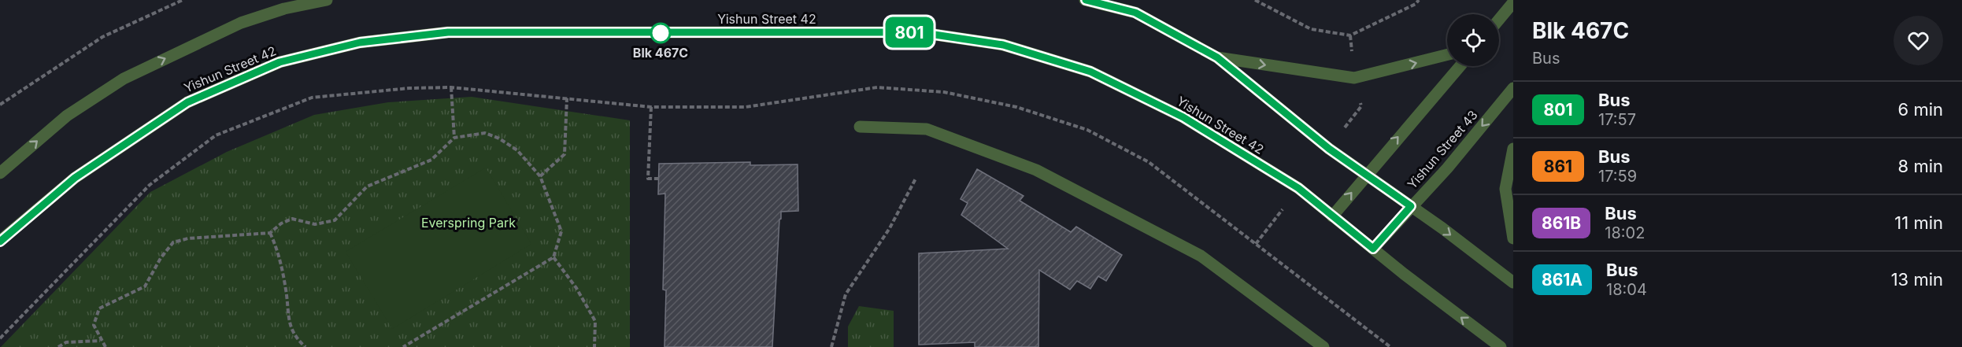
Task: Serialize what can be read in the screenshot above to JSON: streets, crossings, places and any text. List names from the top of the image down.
{
  "streets": {
    "street": ["Yishun Street 42", "Yishun Street 43"]
  },
  "crossings": [
    ["Yishun Street 42", "Yishun Street 43"]
  ],
  "parks": ["Everspring Park"],
  "places": ["Blk 467C"],
  "lines": ["bus line 801"],
  "page": {
    "on_map": "801",
    "heading": ["Blk 467C", "Bus"],
    "list": [
      {
        "mark": "801",
        "name": "Bus",
        "note": "17:57",
        "value": "6 min"
      },
      {
        "mark": "861",
        "name": "Bus",
        "note": "17:59",
        "value": "8 min"
      },
      {
        "mark": "861B",
        "name": "Bus",
        "note": "18:02",
        "value": "11 min"
      },
      {
        "mark": "861A",
        "name": "Bus",
        "note": "18:04",
        "value": "13 min"
      }
    ]
  }
}
